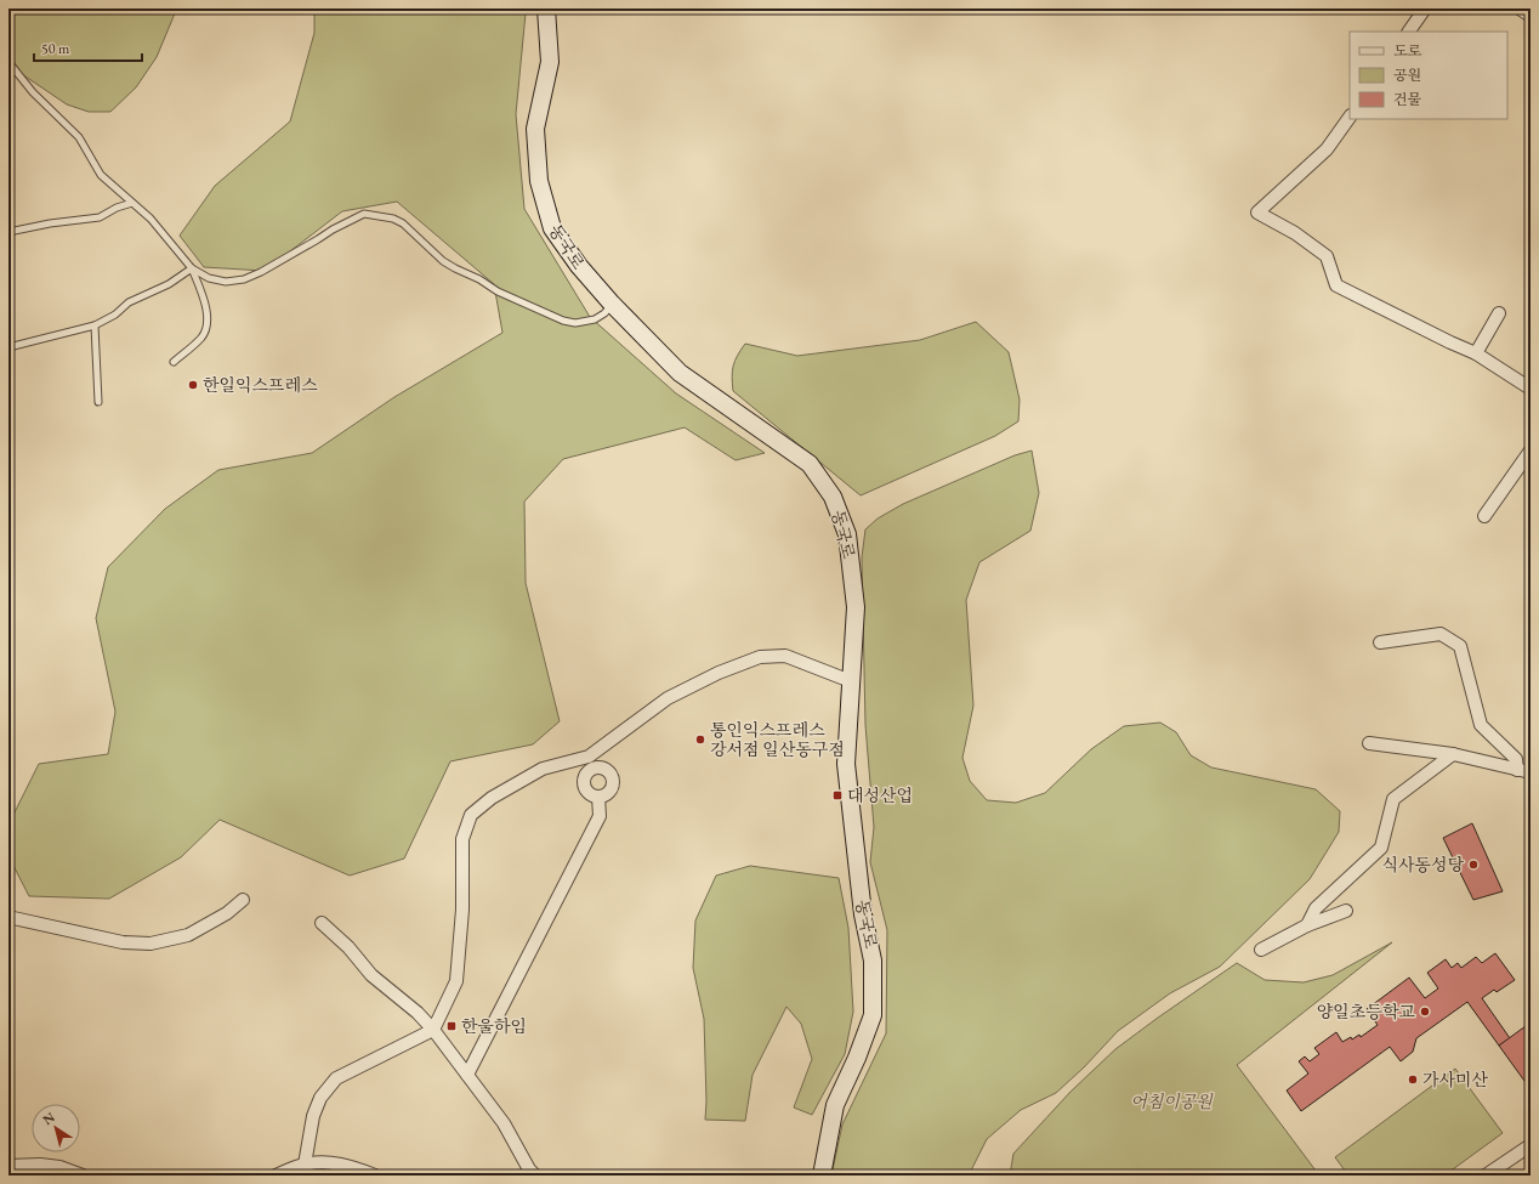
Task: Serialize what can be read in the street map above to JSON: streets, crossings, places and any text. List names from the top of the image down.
{
  "streets": {
    "street": ["동국로"]
  },
  "parks": ["어침이공원"],
  "places": {
    "other": [
      "한일익스프레스",
      "통인익스프레스 강서점 일산동구점",
      "식사동성당",
      "양일초등학교",
      "가사미산"
    ],
    "transit": ["대성산업", "한울하임"]
  },
  "legend": ["도로", "공원", "건물"],
  "scale_bar": "50 m",
  "north": "top left"
}
